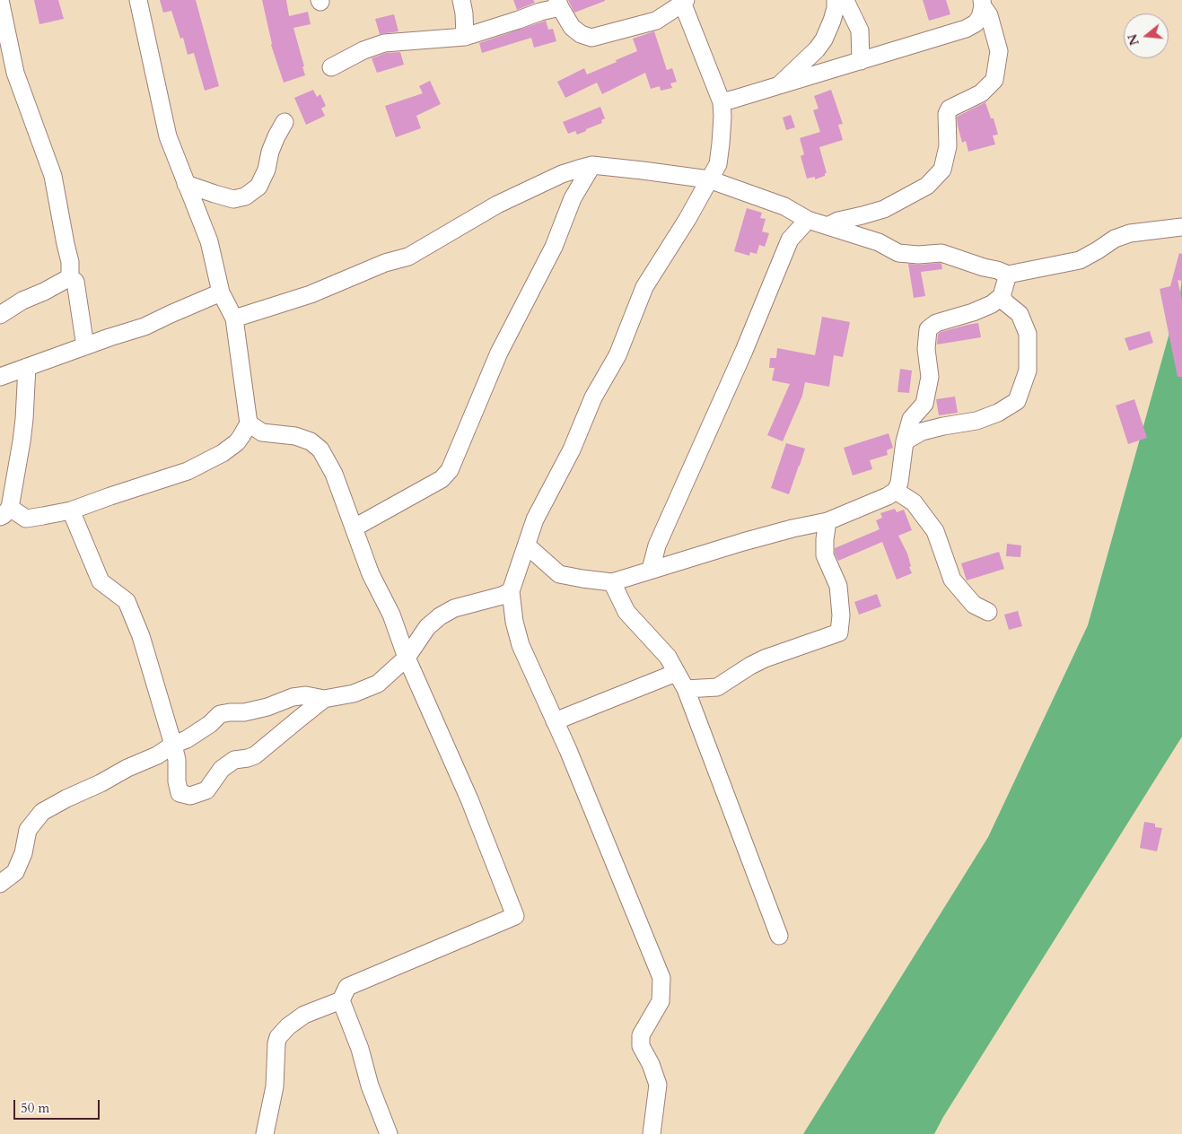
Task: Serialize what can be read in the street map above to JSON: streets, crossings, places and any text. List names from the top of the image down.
{
  "scale_bar": "50 m",
  "north": "left"
}
